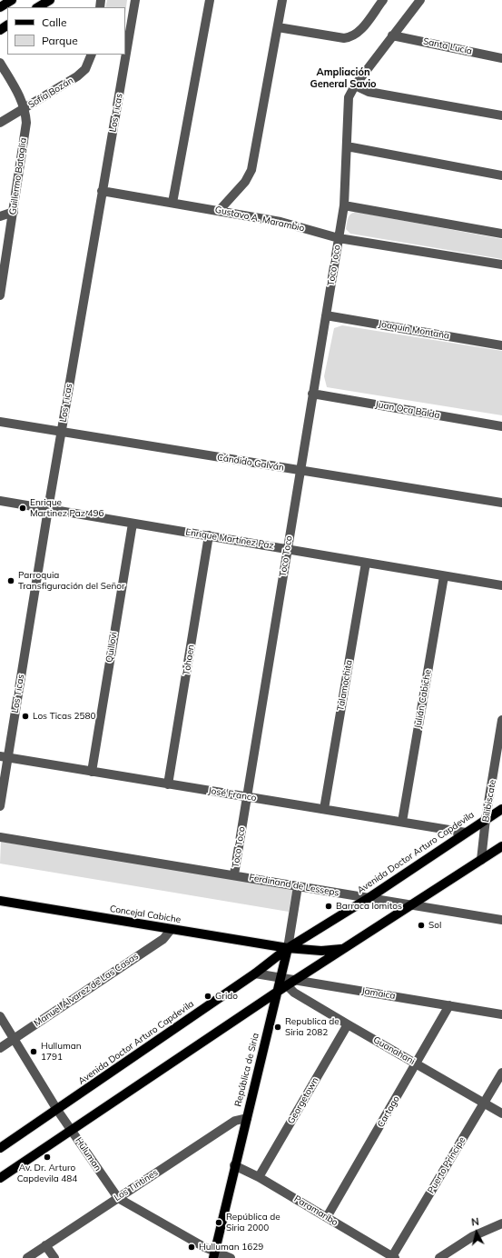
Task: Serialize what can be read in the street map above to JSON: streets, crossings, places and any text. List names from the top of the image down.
{
  "streets": {
    "main road": ["Avenida Doctor Arturo Capdevila", "Concejal Cabiche", "República de Siria"],
    "street": [
      "Santa Lucía",
      "Sofía Bozán",
      "Los Ticas",
      "Guillermo Bataglia",
      "Gustavo A. Marambio",
      "Toco Toco",
      "Joaquín Montaña",
      "Juan Oca Balda",
      "Cándido Galván",
      "Enrique Martínez Paz",
      "Quillovi",
      "Tohaen",
      "Talamochita",
      "Julián Cabiche",
      "José Franco",
      "Bilibiscate",
      "Ferdinand de Lesseps",
      "Manuel Álvarez de Las Casas",
      "Jamaica",
      "Guanahani",
      "Georgetown",
      "Cartago",
      "Huluman",
      "Puerto Príncipe",
      "Los Tintines",
      "Paramaribo"
    ]
  },
  "crossings": [
    ["Santa Lucía", "Toco Toco"],
    ["Sofía Bozán", "Guillermo Bataglia"],
    ["Los Ticas", "Gustavo A. Marambio"],
    ["Los Ticas", "Cándido Galván"],
    ["Los Ticas", "Enrique Martínez Paz"],
    ["Los Ticas", "José Franco"],
    ["Gustavo A. Marambio", "Toco Toco"],
    ["Toco Toco", "Joaquín Montaña"],
    ["Toco Toco", "Juan Oca Balda"],
    ["Toco Toco", "Cándido Galván"],
    ["Toco Toco", "Enrique Martínez Paz"],
    ["Toco Toco", "José Franco"],
    ["Toco Toco", "Ferdinand de Lesseps"],
    ["Enrique Martínez Paz", "Quillovi"],
    ["Enrique Martínez Paz", "Tohaen"],
    ["Enrique Martínez Paz", "Talamochita"],
    ["Enrique Martínez Paz", "Julián Cabiche"],
    ["Quillovi", "José Franco"],
    ["Tohaen", "José Franco"],
    ["Talamochita", "José Franco"],
    ["Julián Cabiche", "José Franco"],
    ["José Franco", "Avenida Doctor Arturo Capdevila"],
    ["Bilibiscate", "Avenida Doctor Arturo Capdevila"],
    ["Avenida Doctor Arturo Capdevila", "Ferdinand de Lesseps"],
    ["Avenida Doctor Arturo Capdevila", "Concejal Cabiche"],
    ["Avenida Doctor Arturo Capdevila", "Huluman"],
    ["Concejal Cabiche", "Manuel Álvarez de Las Casas"],
    ["Manuel Álvarez de Las Casas", "Huluman"],
    ["Jamaica", "Cartago"],
    ["Guanahani", "Georgetown"],
    ["Guanahani", "Cartago"],
    ["Guanahani", "Puerto Príncipe"],
    ["República de Siria", "Huluman"],
    ["República de Siria", "Los Tintines"],
    ["República de Siria", "Paramaribo"],
    ["Georgetown", "Paramaribo"],
    ["Cartago", "Paramaribo"],
    ["Huluman", "Los Tintines"],
    ["Puerto Príncipe", "Paramaribo"]
  ],
  "districts": ["Ampliación General Savio"],
  "places": [
    "Enrique Martinez Paz 496",
    "Parroquia Transfiguración del Señor",
    "Los Ticas 2580",
    "Barraca lomitos",
    "Sol",
    "Grido",
    "Republica de Siria 2082",
    "Hulluman 1791",
    "Av. Dr. Arturo Capdevila 484",
    "República de Siria 2000",
    "Hulluman 1629"
  ],
  "legend": ["Calle", "Parque"],
  "north": "top"
}
